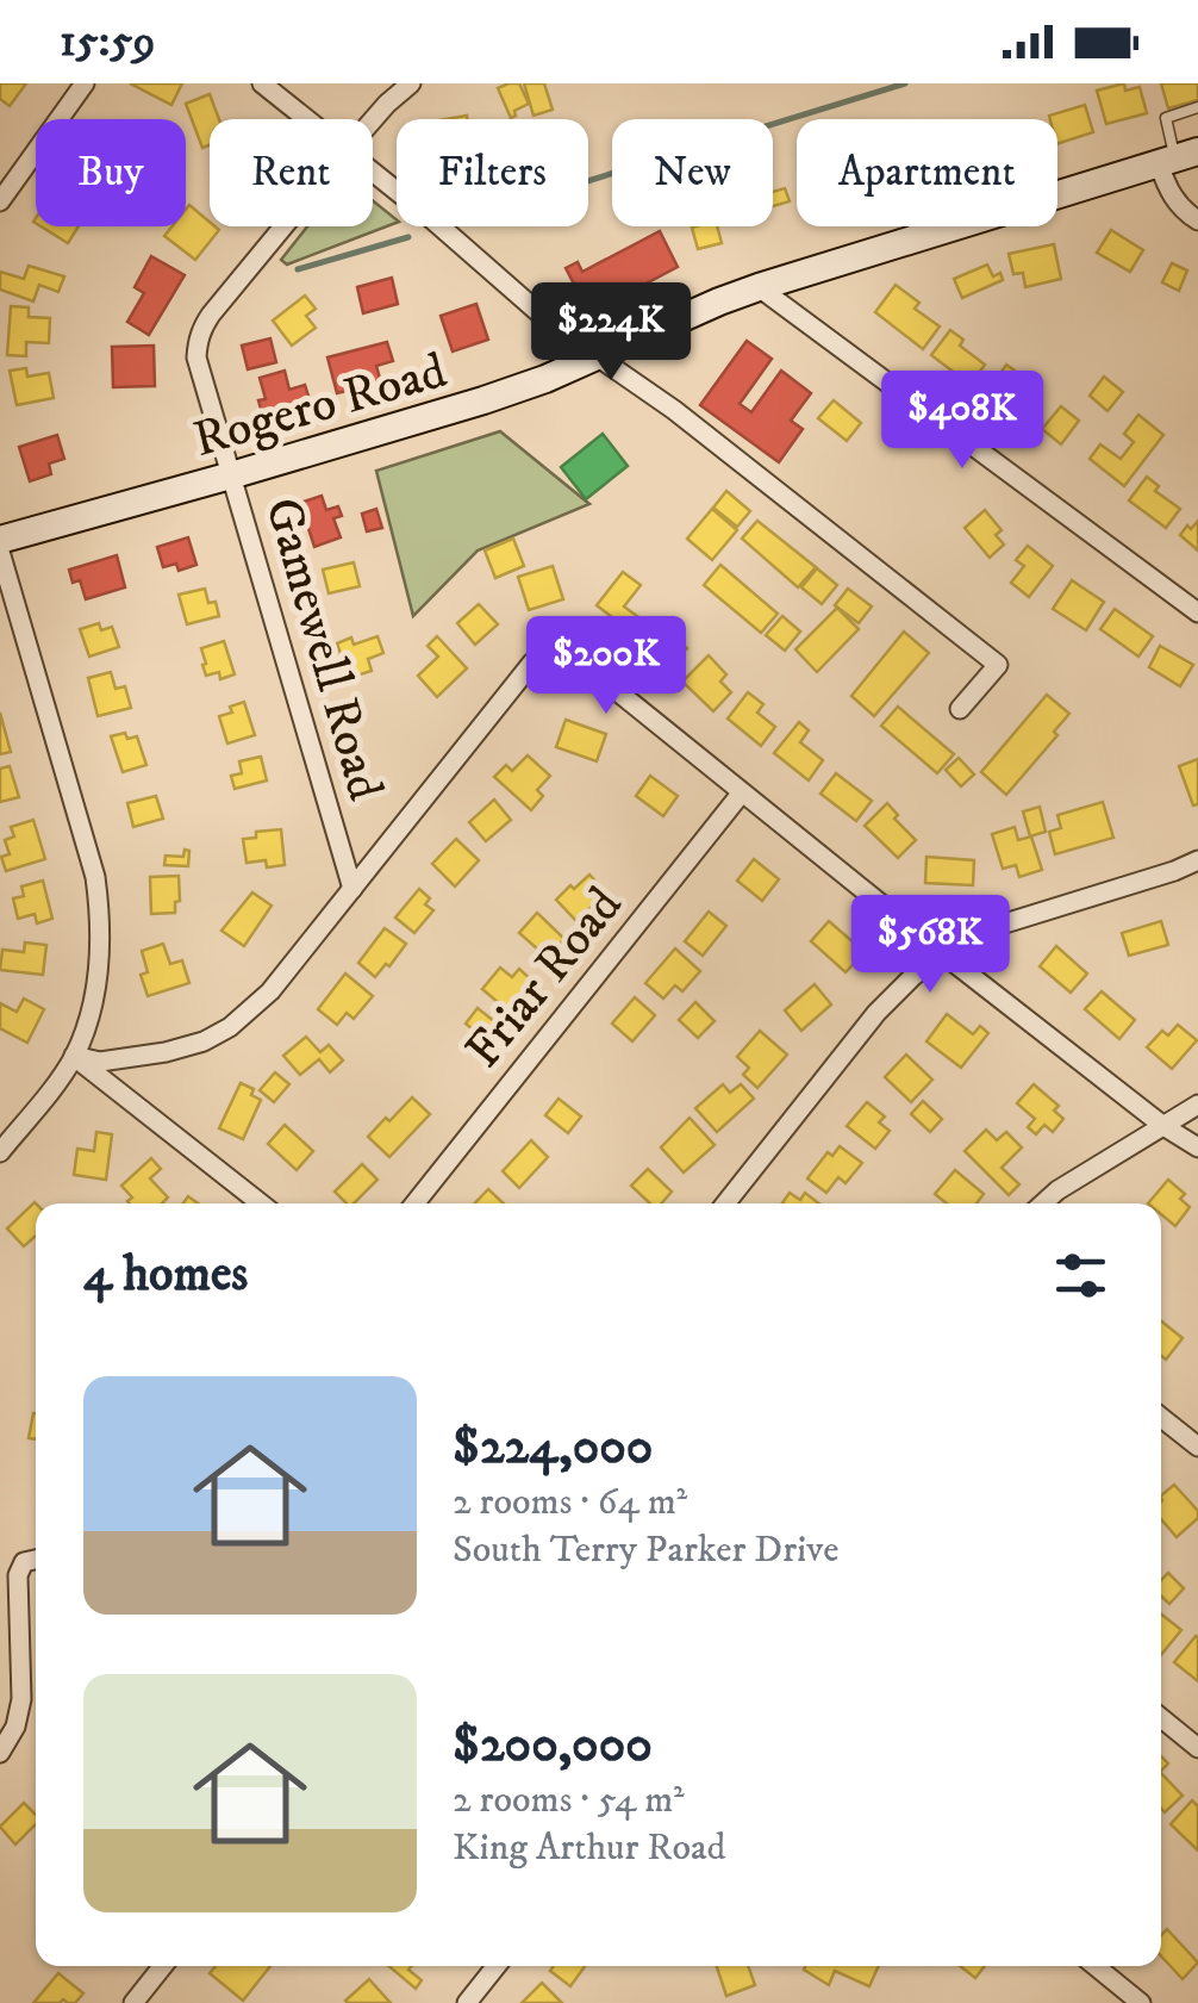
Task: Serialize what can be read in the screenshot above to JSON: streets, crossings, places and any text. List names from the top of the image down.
{
  "streets": {
    "main road": ["Rogero Road"],
    "street": ["Gamewell Road", "Friar Road"]
  },
  "crossings": [
    ["Rogero Road", "Gamewell Road"]
  ],
  "page": {
    "status": "15:59",
    "chip": [
      "Buy",
      "Rent",
      "Filters",
      "New",
      "Apartment"
    ],
    "price": [
      "$224K",
      "$408K",
      "$200K",
      "$568K"
    ],
    "heading": "4 homes",
    "list": [
      {
        "name": "$224,000",
        "note": "2 rooms · 64 m² · South Terry Parker Drive"
      },
      {
        "name": "$200,000",
        "note": "2 rooms · 54 m² · King Arthur Road"
      }
    ]
  }
}
